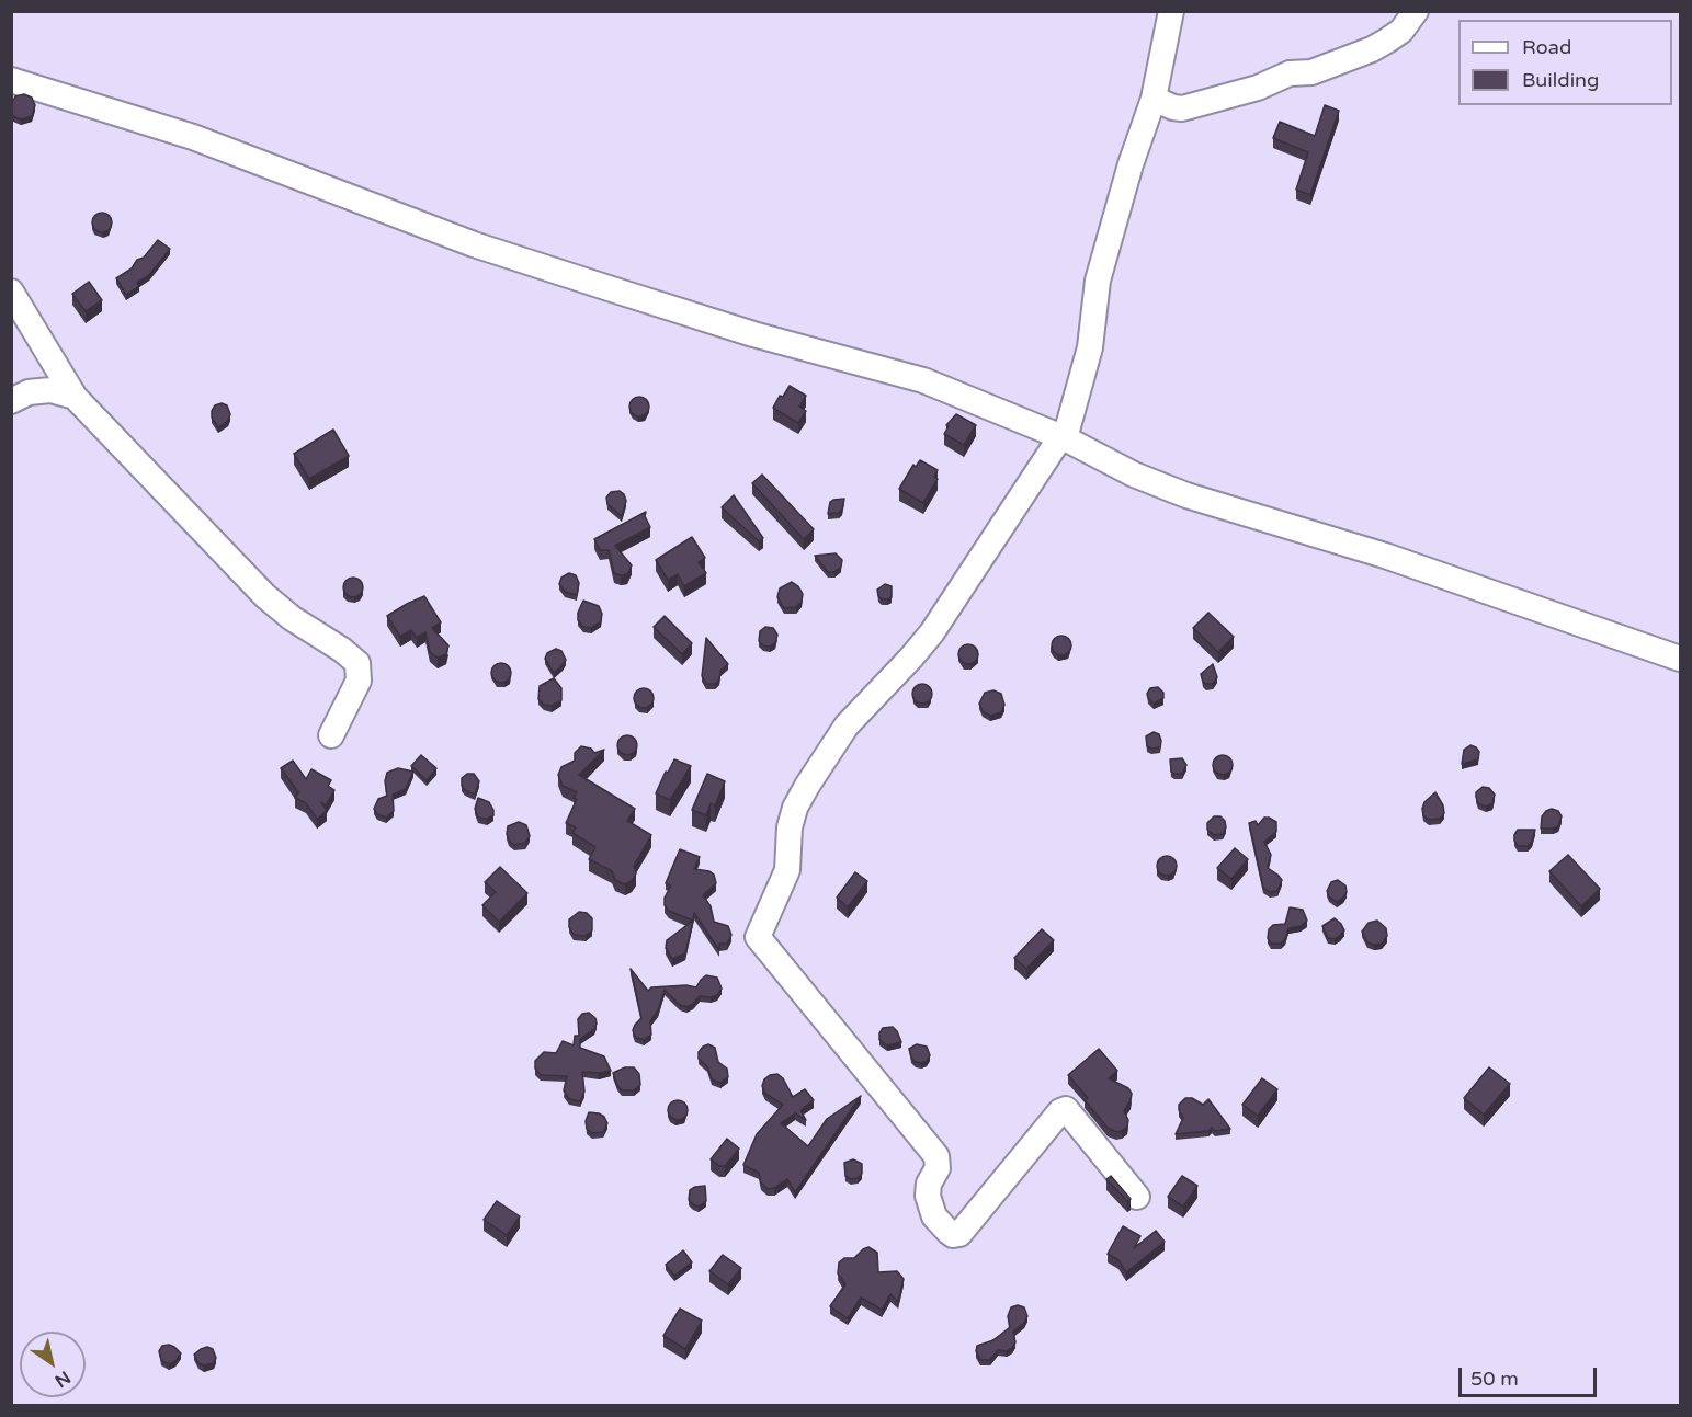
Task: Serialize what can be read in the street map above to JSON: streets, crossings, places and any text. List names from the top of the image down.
{
  "legend": ["Road", "Building"],
  "scale_bar": "50 m",
  "north": "bottom right"
}
